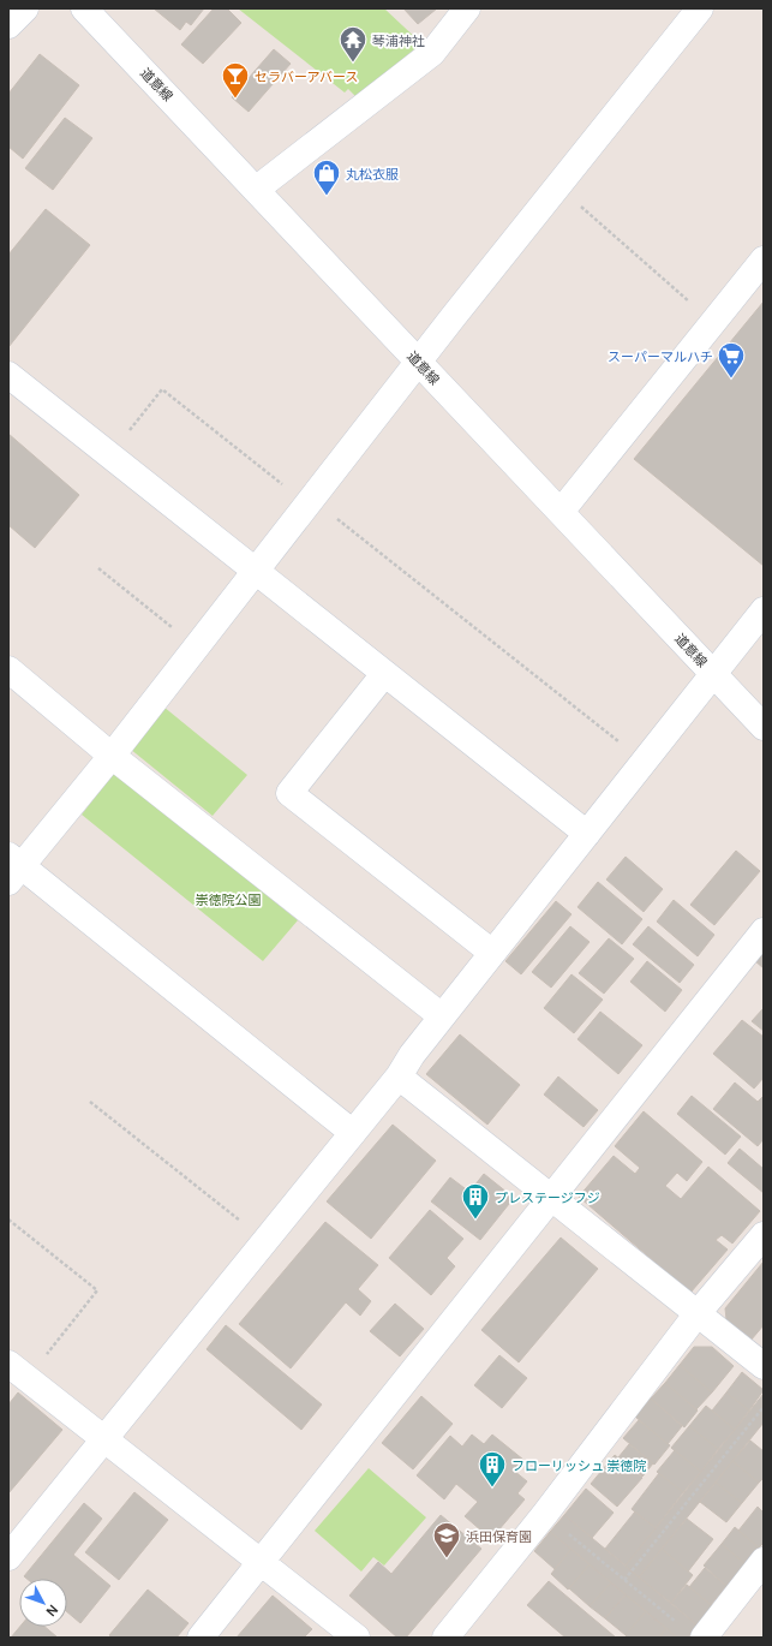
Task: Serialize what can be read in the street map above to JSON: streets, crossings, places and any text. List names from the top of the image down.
{
  "streets": {
    "street": ["道意線"]
  },
  "parks": ["崇徳院公園"],
  "places": {
    "temple": ["琴浦神社"],
    "bar": ["セラバーアバース"],
    "shop": ["丸松衣服"],
    "supermarket": ["スーパーマルハチ"],
    "building": ["プレステージフジ", "フローリッシュ 崇徳院"],
    "school or university": ["浜田保育園"]
  },
  "north": "bottom right"
}
